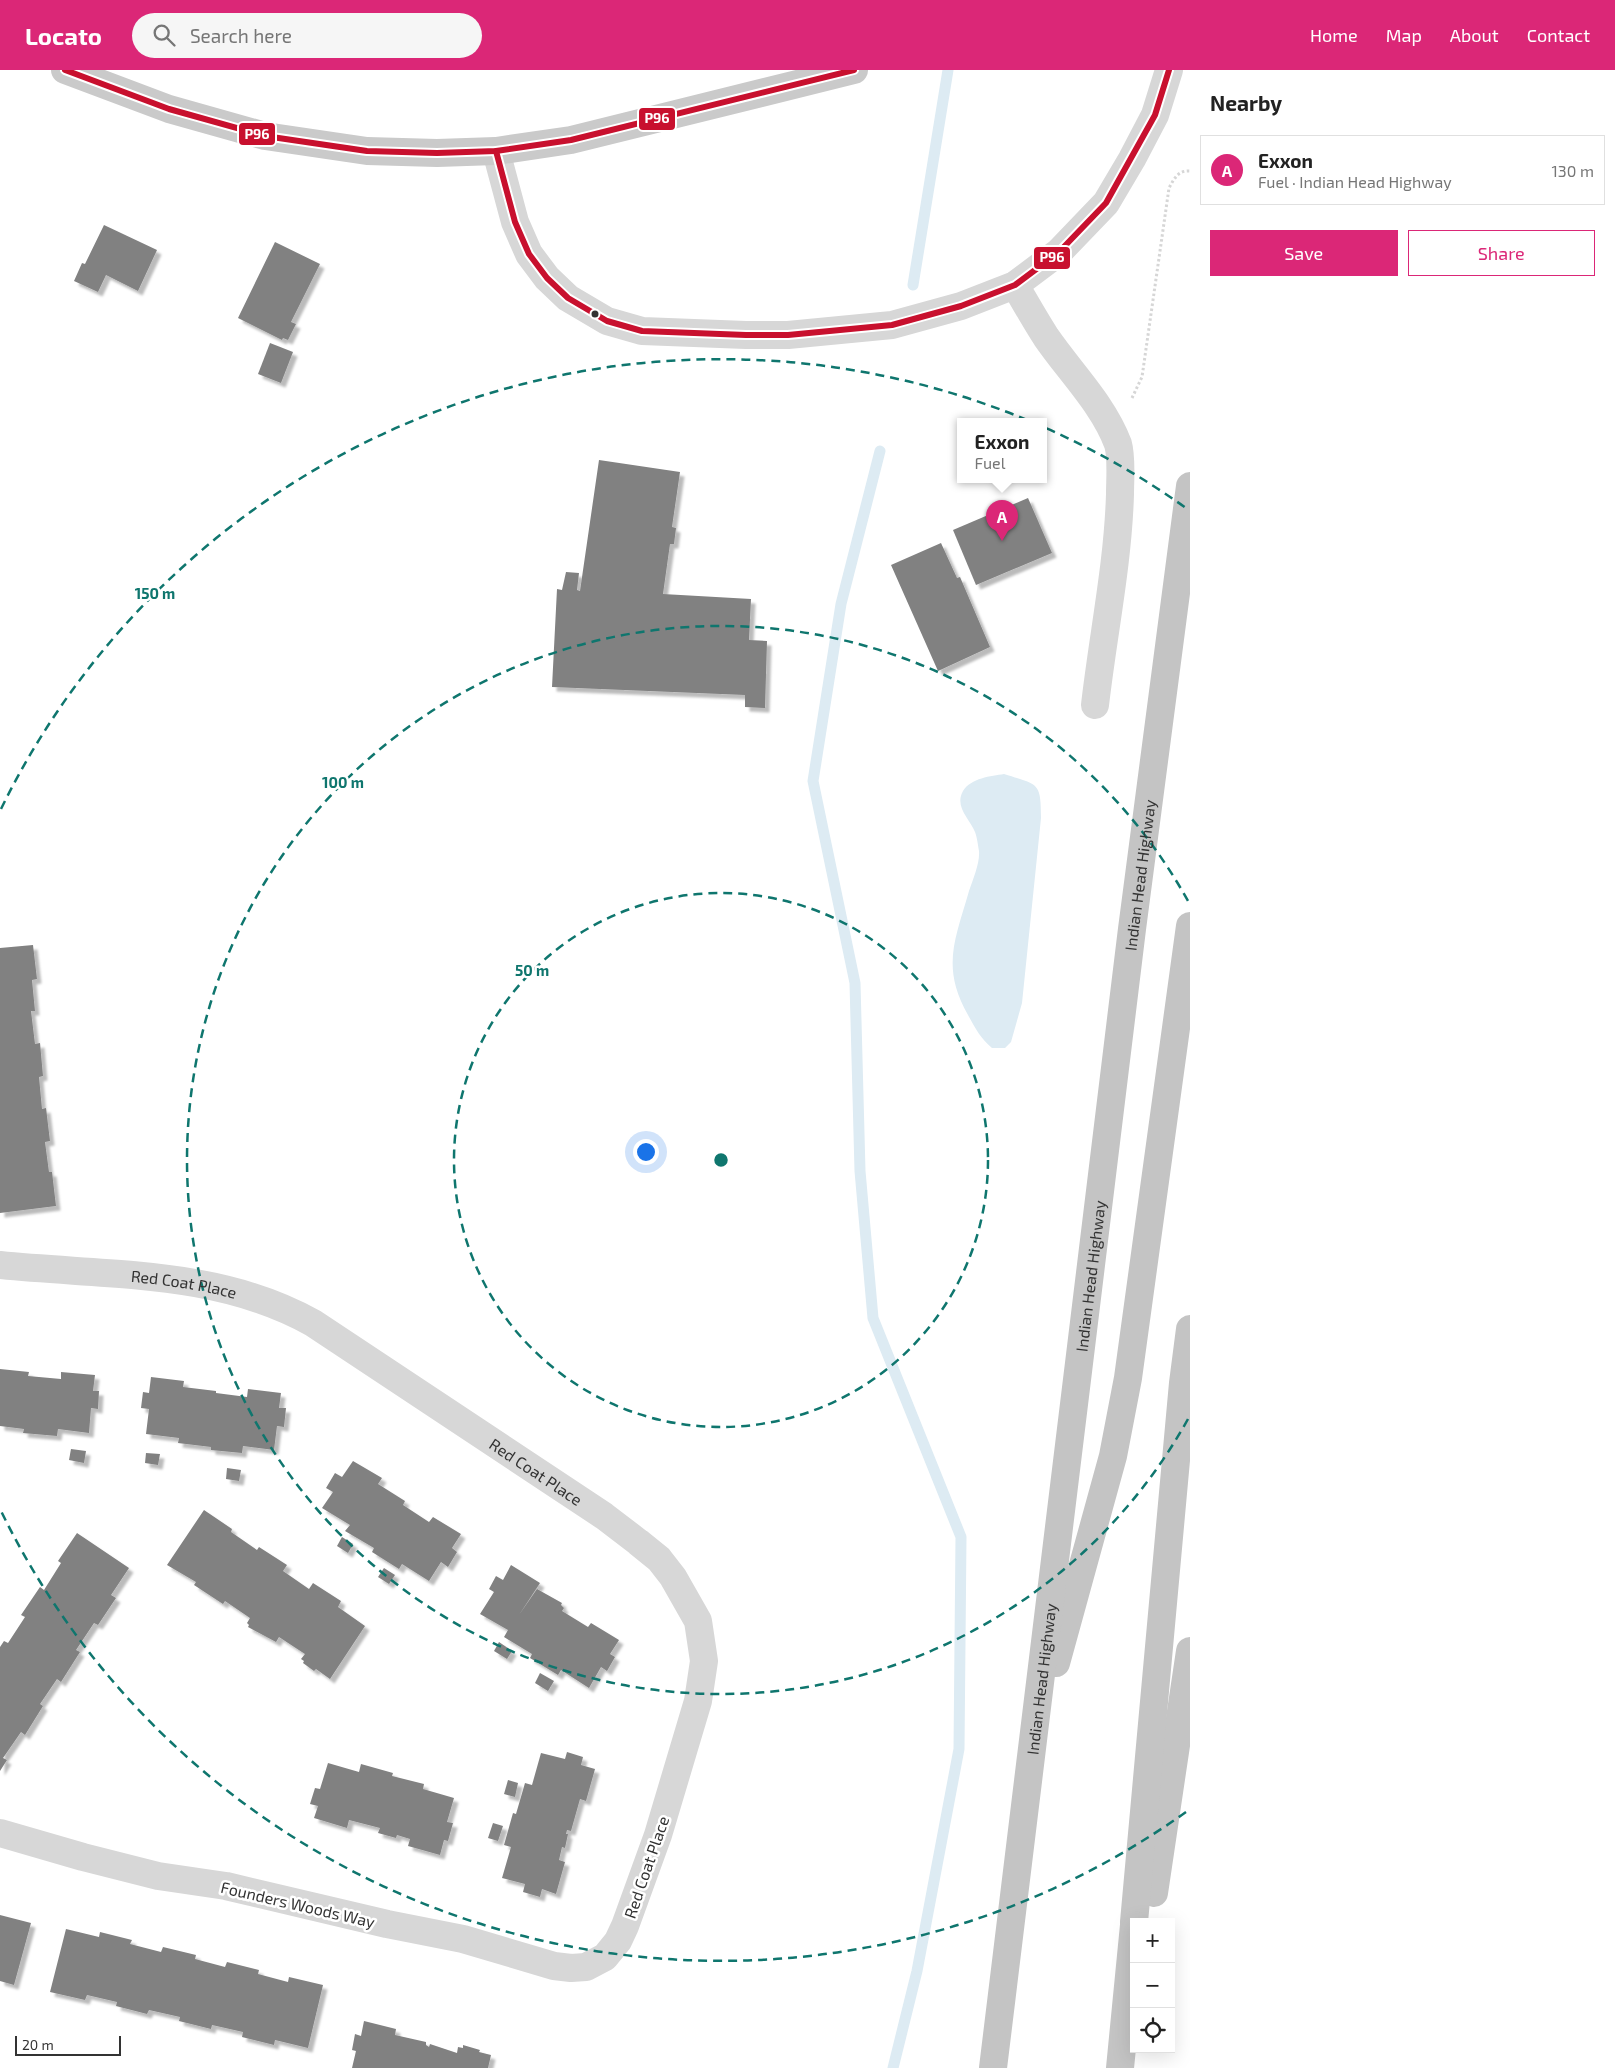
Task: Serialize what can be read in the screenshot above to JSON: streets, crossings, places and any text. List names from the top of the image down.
{
  "streets": {
    "highway": ["Indian Head Highway"],
    "street": ["Red Coat Place", "Founders Woods Way"]
  },
  "crossings": [
    ["Red Coat Place", "Founders Woods Way"]
  ],
  "lines": ["transit line P96"],
  "scale_bar": "20 m",
  "page": {
    "header": "Locato",
    "search": "Search here",
    "nav": [
      "Home",
      "Map",
      "About",
      "Contact"
    ],
    "heading": "Nearby",
    "list": [
      {
        "mark": "A",
        "name": "Exxon",
        "note": "Fuel · Indian Head Highway",
        "value": "130 m"
      }
    ],
    "buttons": ["Save", "Share"],
    "popup": ["Exxon", "Fuel"],
    "pins": "A",
    "map_buttons": ["+", "−"],
    "scale": "20 m"
  },
  "rings": ["150 m", "100 m", "50 m"]
}
